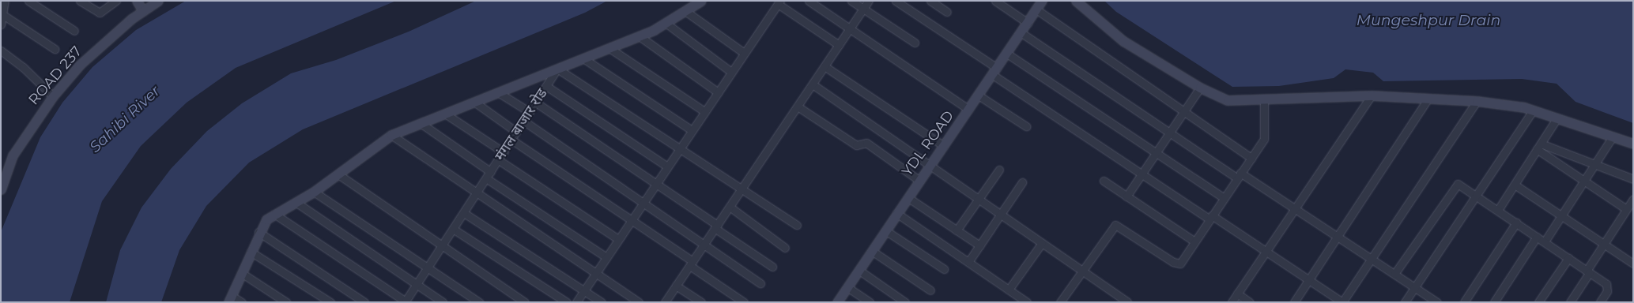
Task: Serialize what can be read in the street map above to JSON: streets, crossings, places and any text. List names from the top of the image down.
{
  "streets": {
    "street": ["ROAD 237", "मंगल बाजार रोड", "YDL ROAD"]
  },
  "water": ["Mungeshpur Drain", "Sahibi River"]
}
